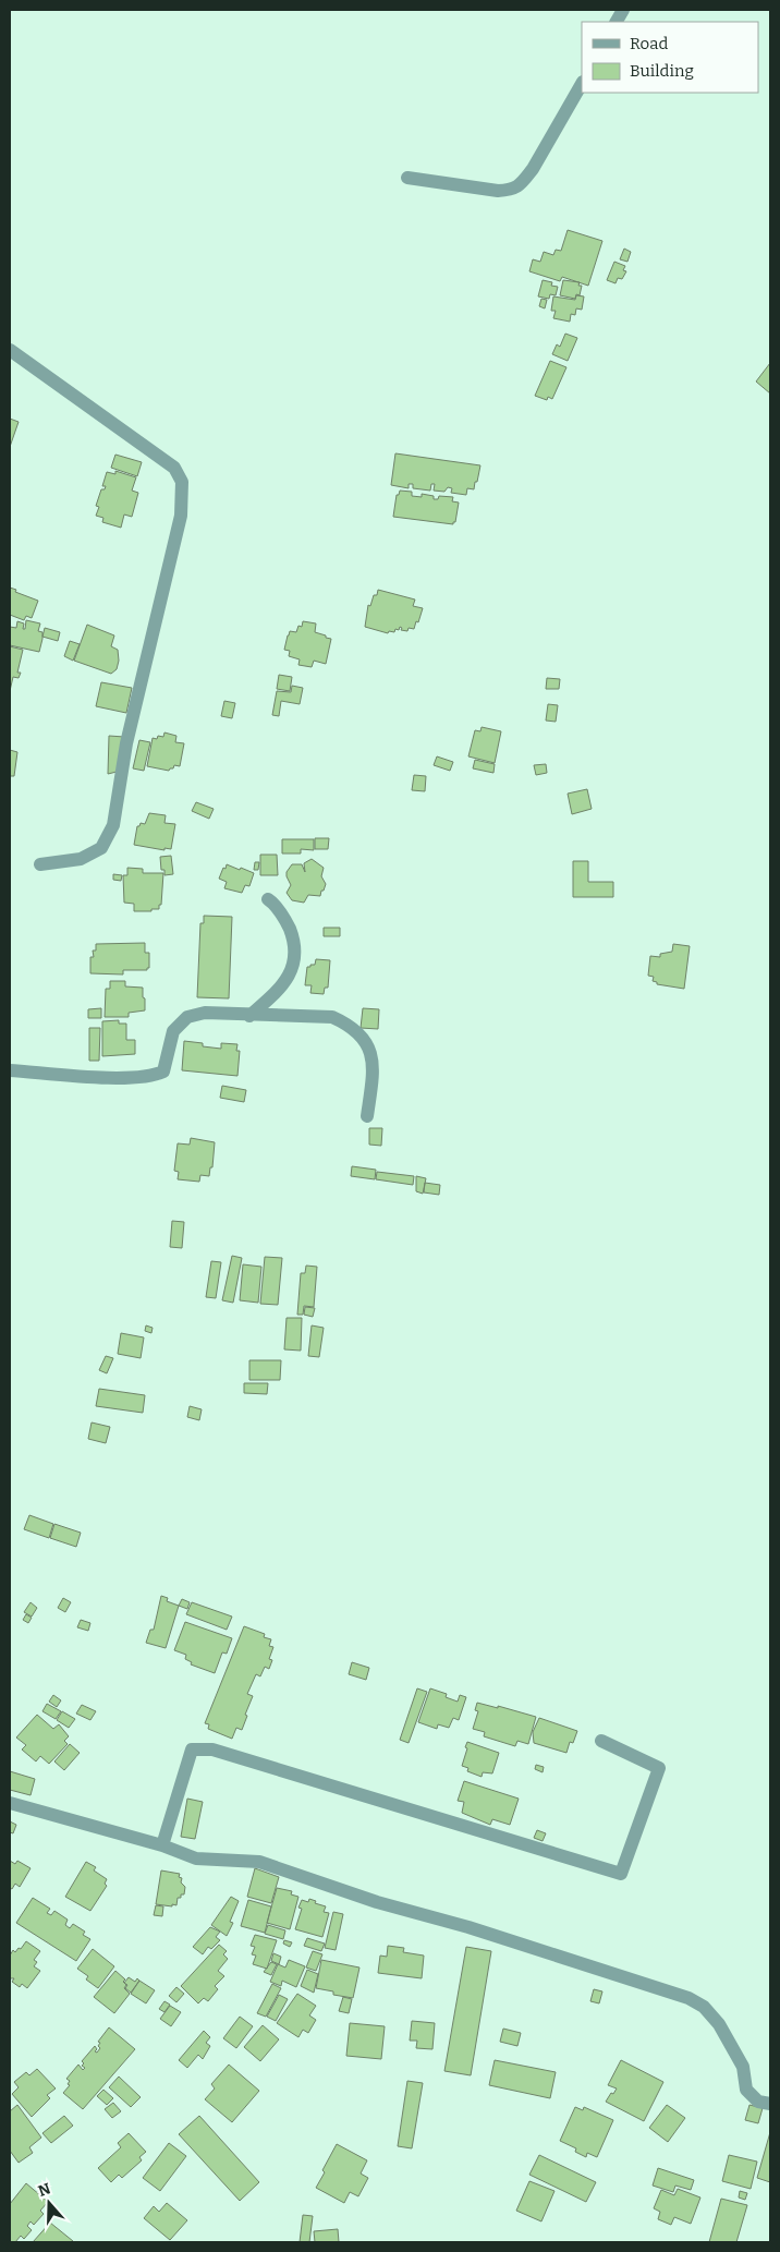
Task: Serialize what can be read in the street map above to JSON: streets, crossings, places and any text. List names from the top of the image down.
{
  "legend": ["Road", "Building"],
  "north": "top"
}
